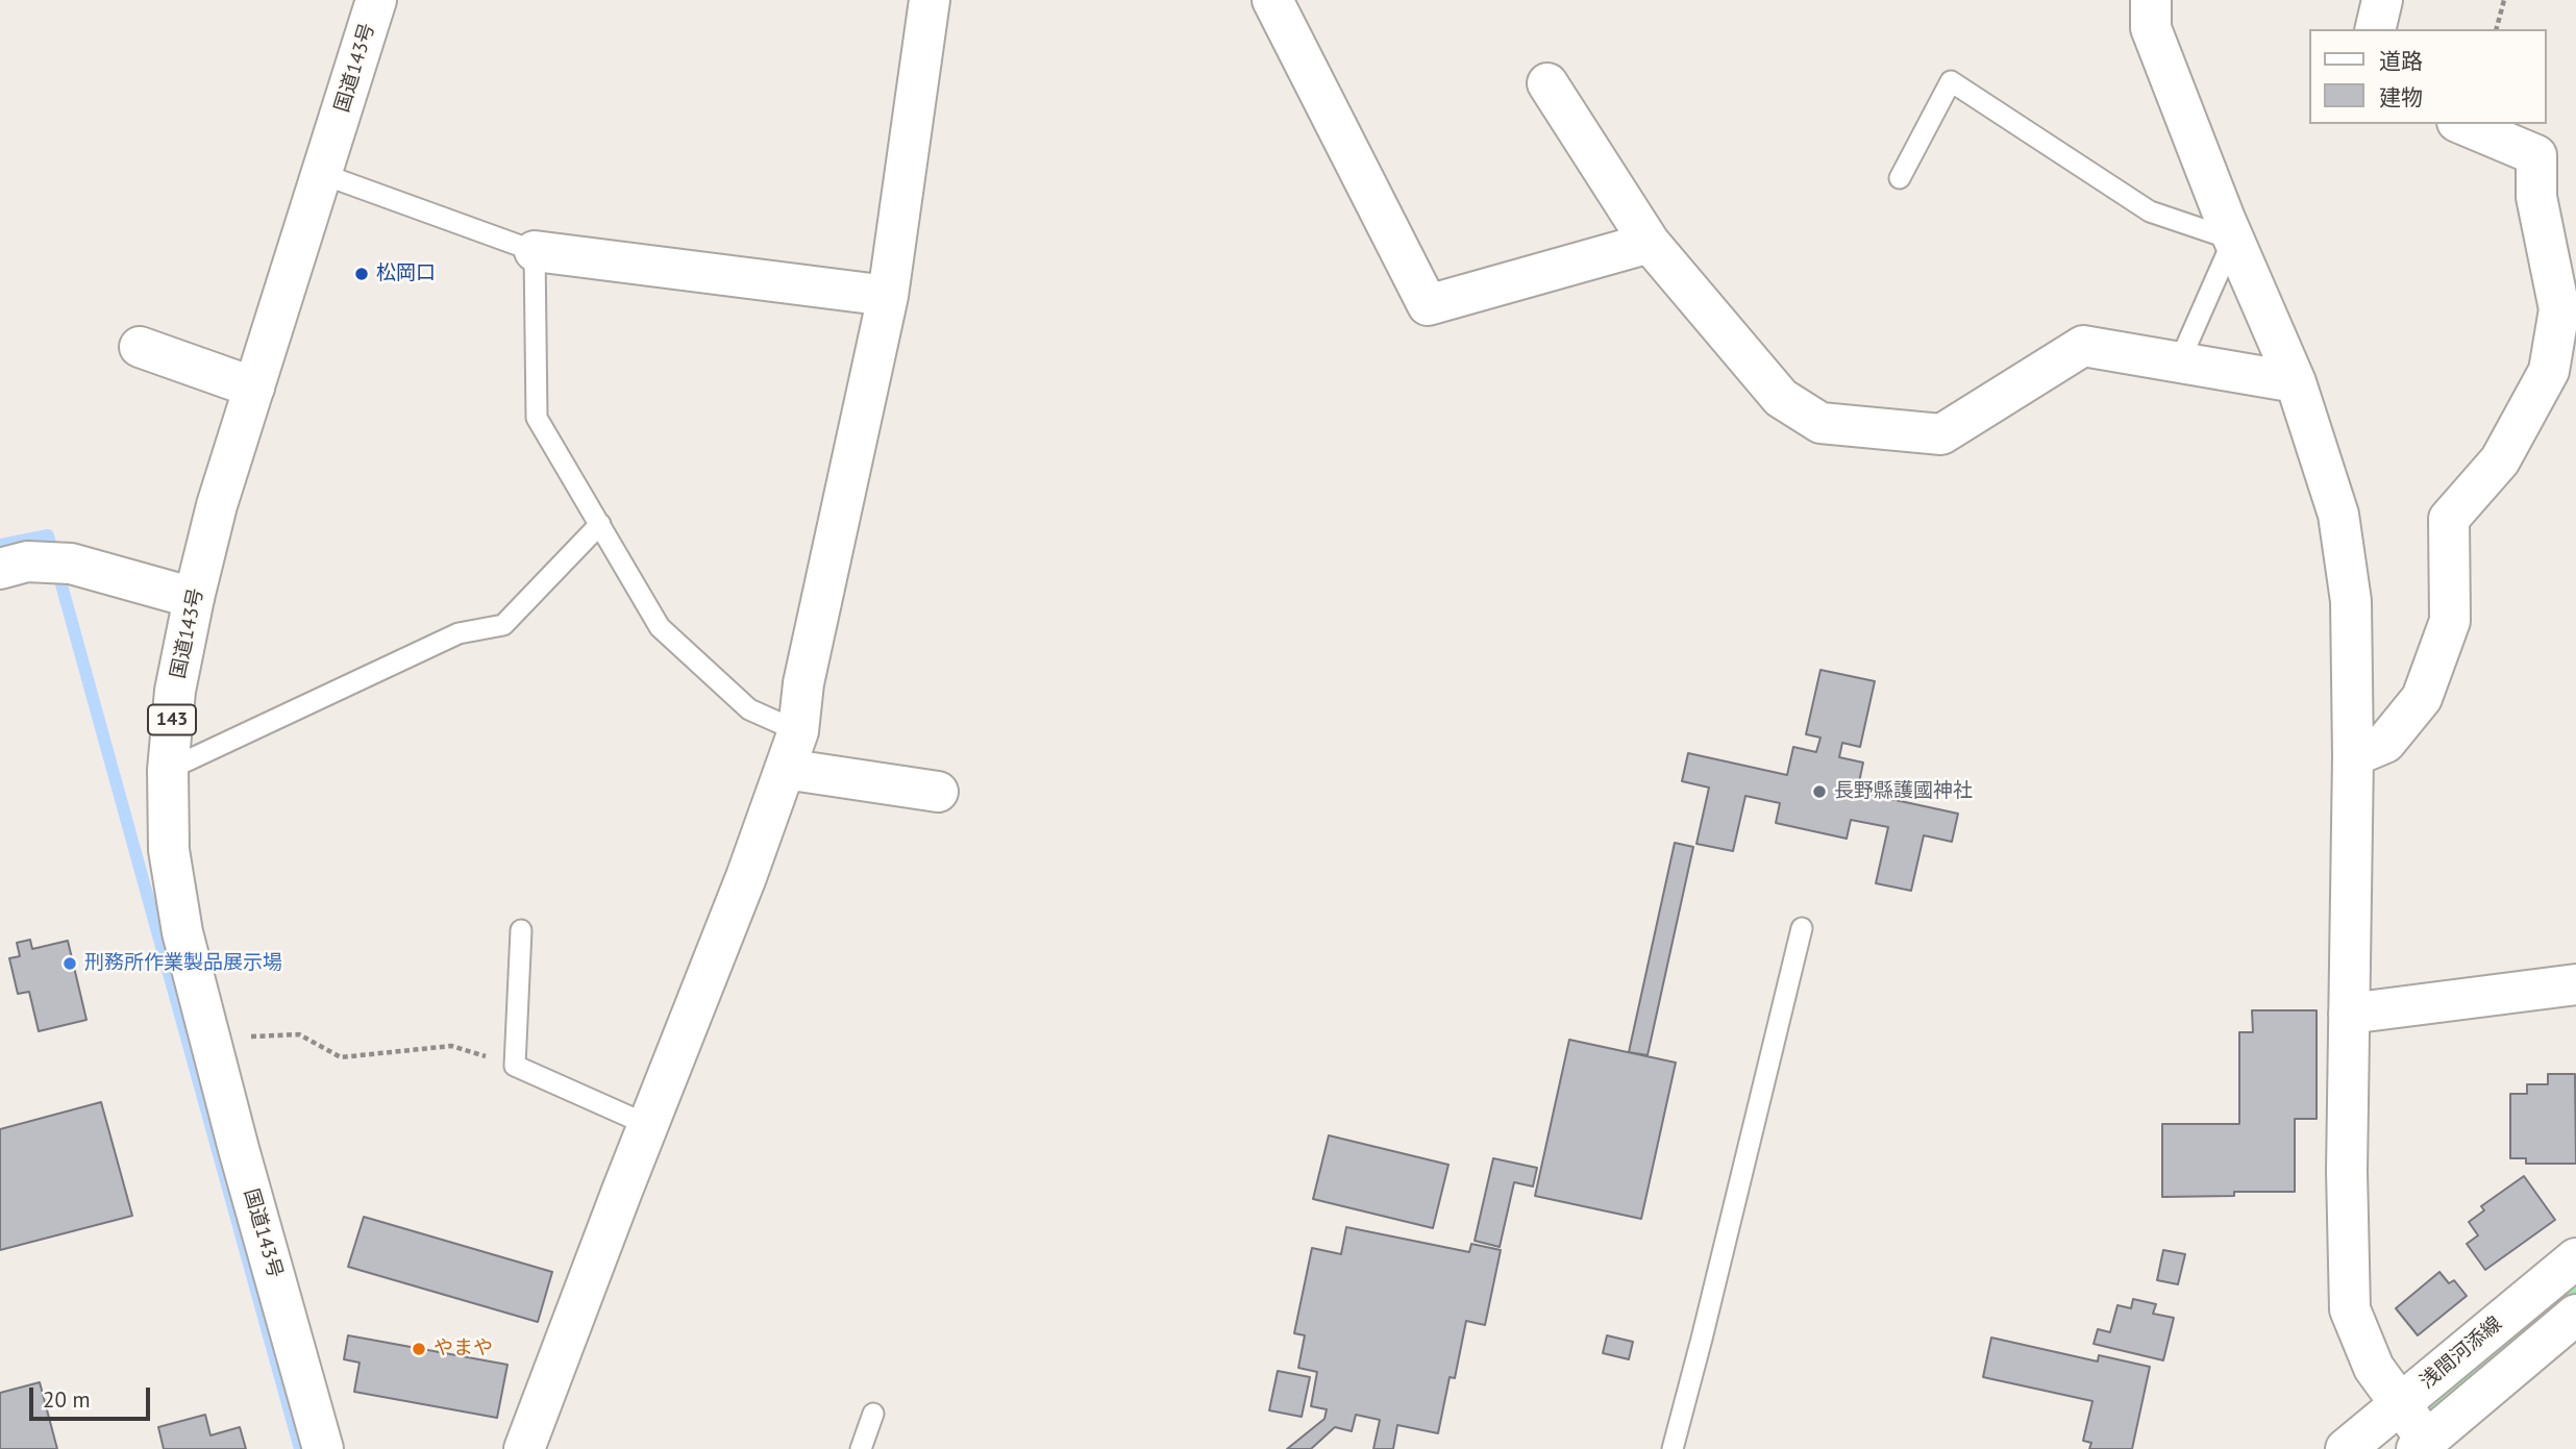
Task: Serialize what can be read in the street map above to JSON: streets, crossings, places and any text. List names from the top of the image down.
{
  "streets": {
    "main road": ["国道143号", "143", "浅間河添線"]
  },
  "places": [
    "松岡口",
    "長野縣護國神社",
    "刑務所作業製品展示場",
    "やまや"
  ],
  "legend": ["道路", "建物"],
  "scale_bar": "20 m"
}
